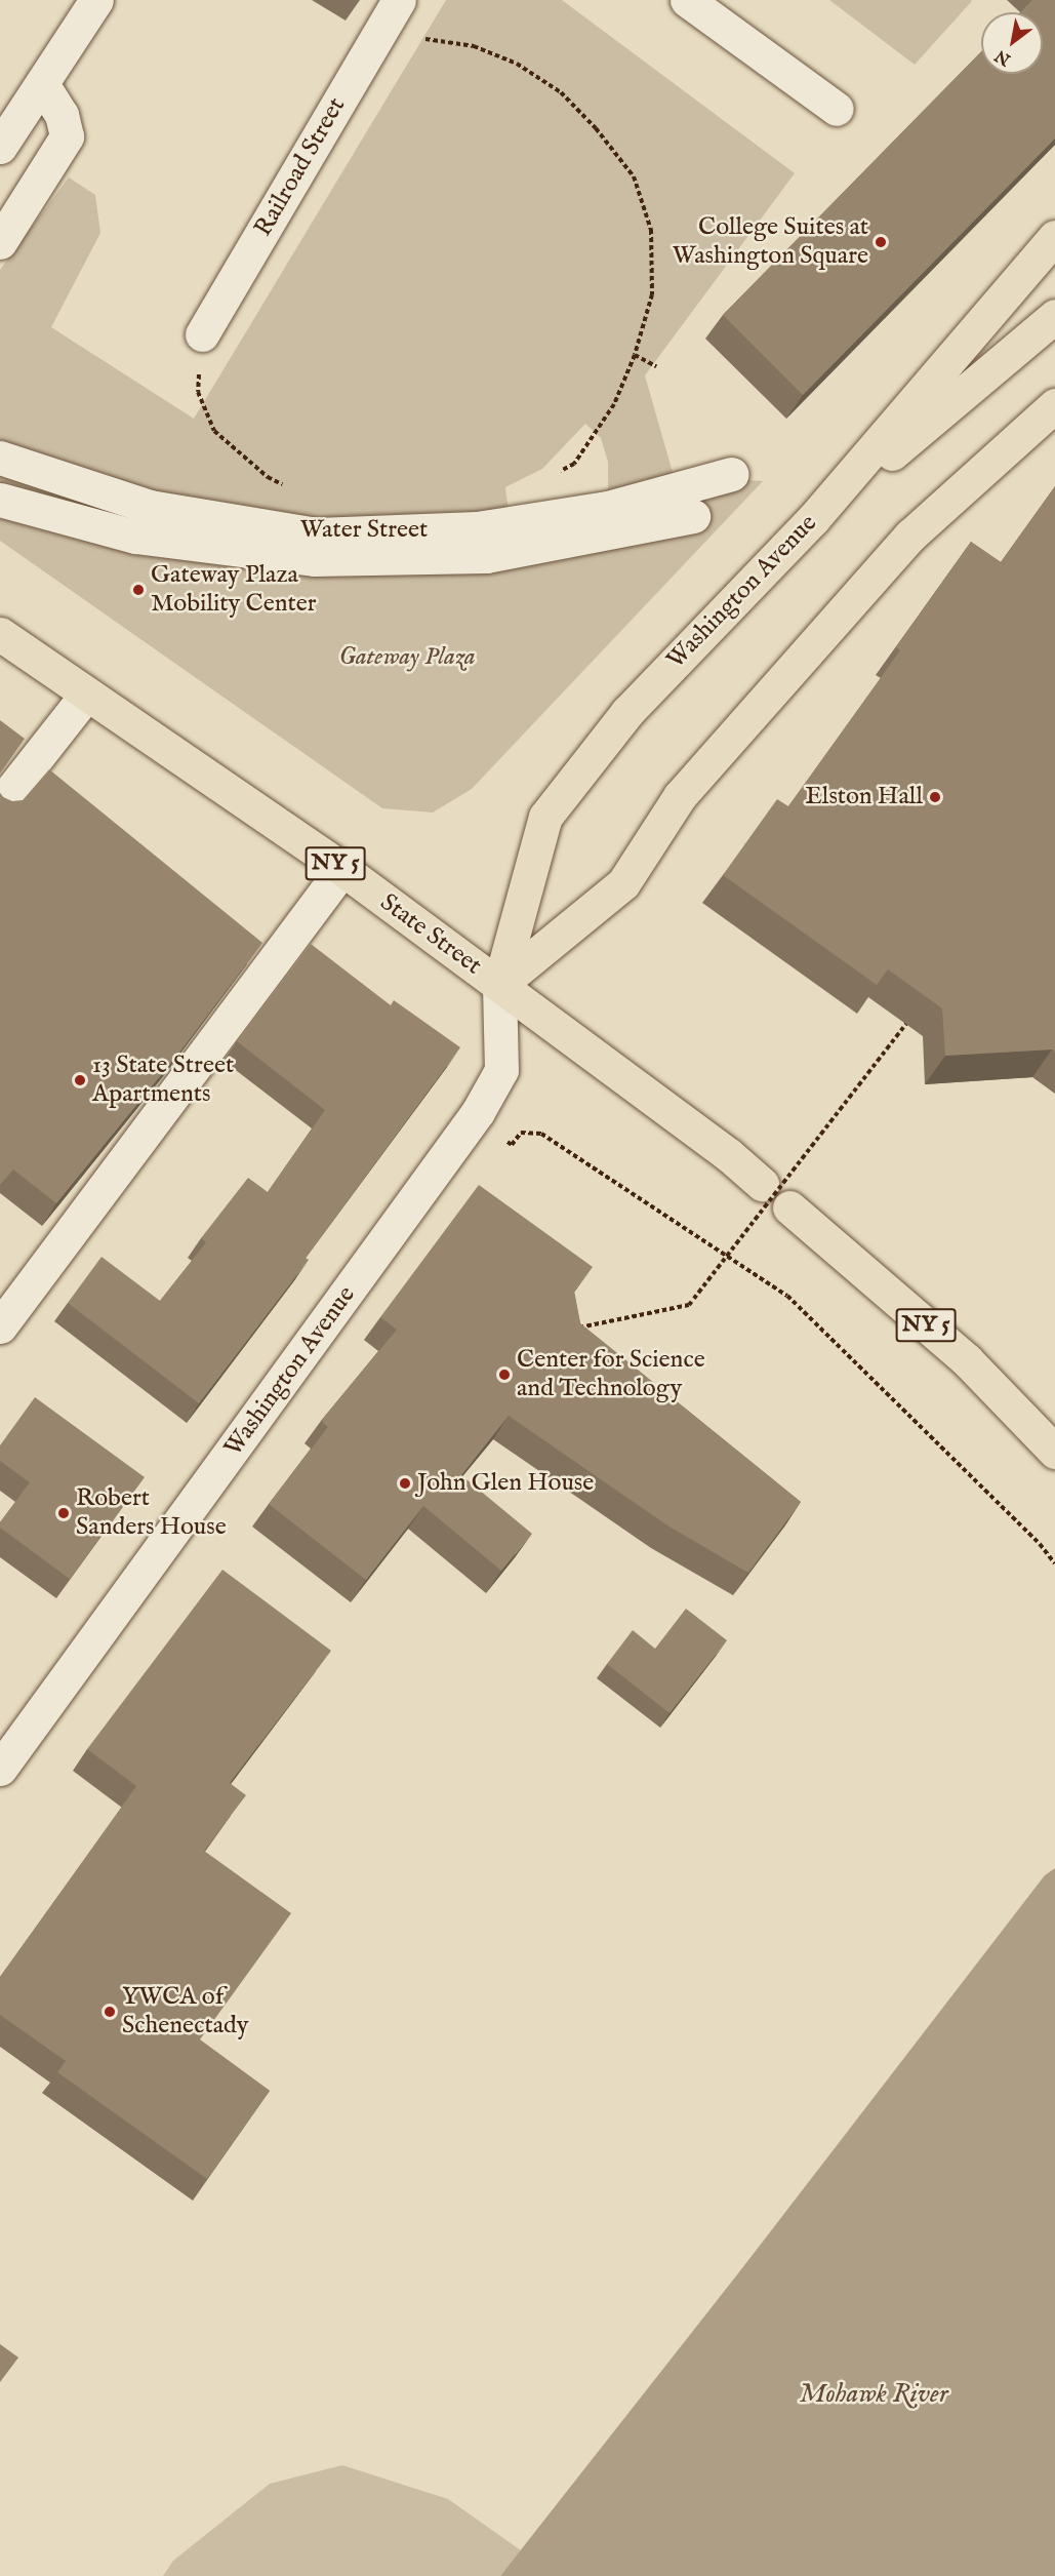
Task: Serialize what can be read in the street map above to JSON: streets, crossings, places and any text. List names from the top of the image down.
{
  "streets": {
    "main road": ["Washington Avenue", "NY 5", "State Street"],
    "street": ["Railroad Street", "Water Street"]
  },
  "crossings": [
    ["Washington Avenue", "State Street"]
  ],
  "water": ["Mohawk River"],
  "parks": ["Gateway Plaza"],
  "places": [
    "College Suites at Washington Square",
    "Gateway Plaza Mobility Center",
    "Elston Hall",
    "13 State Street Apartments",
    "Center for Science and Technology",
    "John Glen House",
    "Robert Sanders House",
    "YWCA of Schenectady"
  ],
  "north": "bottom left"
}
